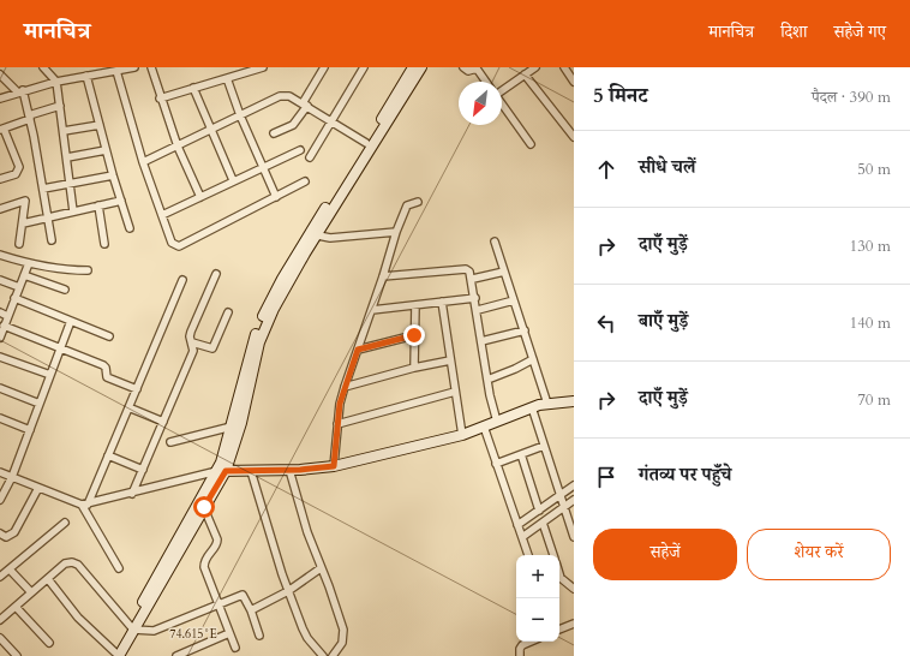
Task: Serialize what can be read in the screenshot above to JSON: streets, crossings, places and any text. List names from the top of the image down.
{
  "north": "bottom left",
  "page": {
    "header": "मानचित्र",
    "nav": ["मानचित्र", "दिशा", "सहेजे गए"],
    "heading": ["5 मिनट", "पैदल · 390 m"],
    "list": [
      ["सीधे चलें", "50 m"],
      ["दाएँ मुड़ें", "130 m"],
      ["बाएँ मुड़ें", "140 m"],
      ["दाएँ मुड़ें", "70 m"],
      "गंतव्य पर पहुँचे"
    ],
    "buttons": ["सहेजें", "शेयर करें"],
    "map_buttons": ["+", "−"]
  },
  "coordinates": ["74.615°E"]
}
